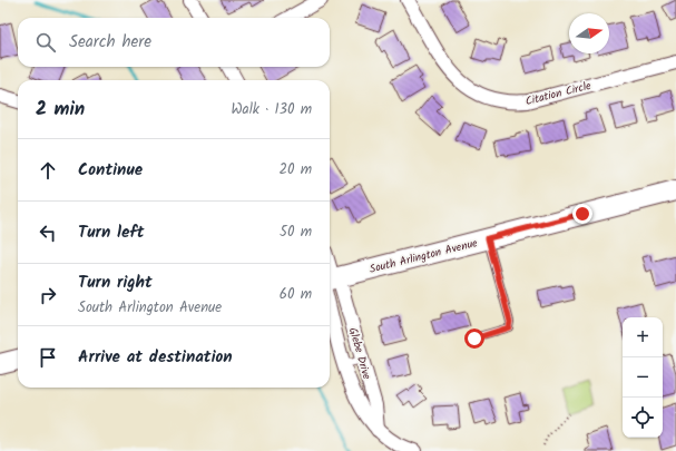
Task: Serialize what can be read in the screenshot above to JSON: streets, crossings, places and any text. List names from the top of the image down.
{
  "streets": {
    "main road": ["South Arlington Avenue"],
    "street": ["Citation Circle", "Glebe Drive"]
  },
  "crossings": [
    ["South Arlington Avenue", "Glebe Drive"]
  ],
  "north": "right",
  "page": {
    "search": "Search here",
    "heading": ["2 min", "Walk · 130 m"],
    "list": [
      ["Continue", "20 m"],
      ["Turn left", "50 m"],
      ["Turn right", "South Arlington Avenue", "60 m"],
      "Arrive at destination"
    ],
    "map_buttons": ["+", "−"]
  }
}
